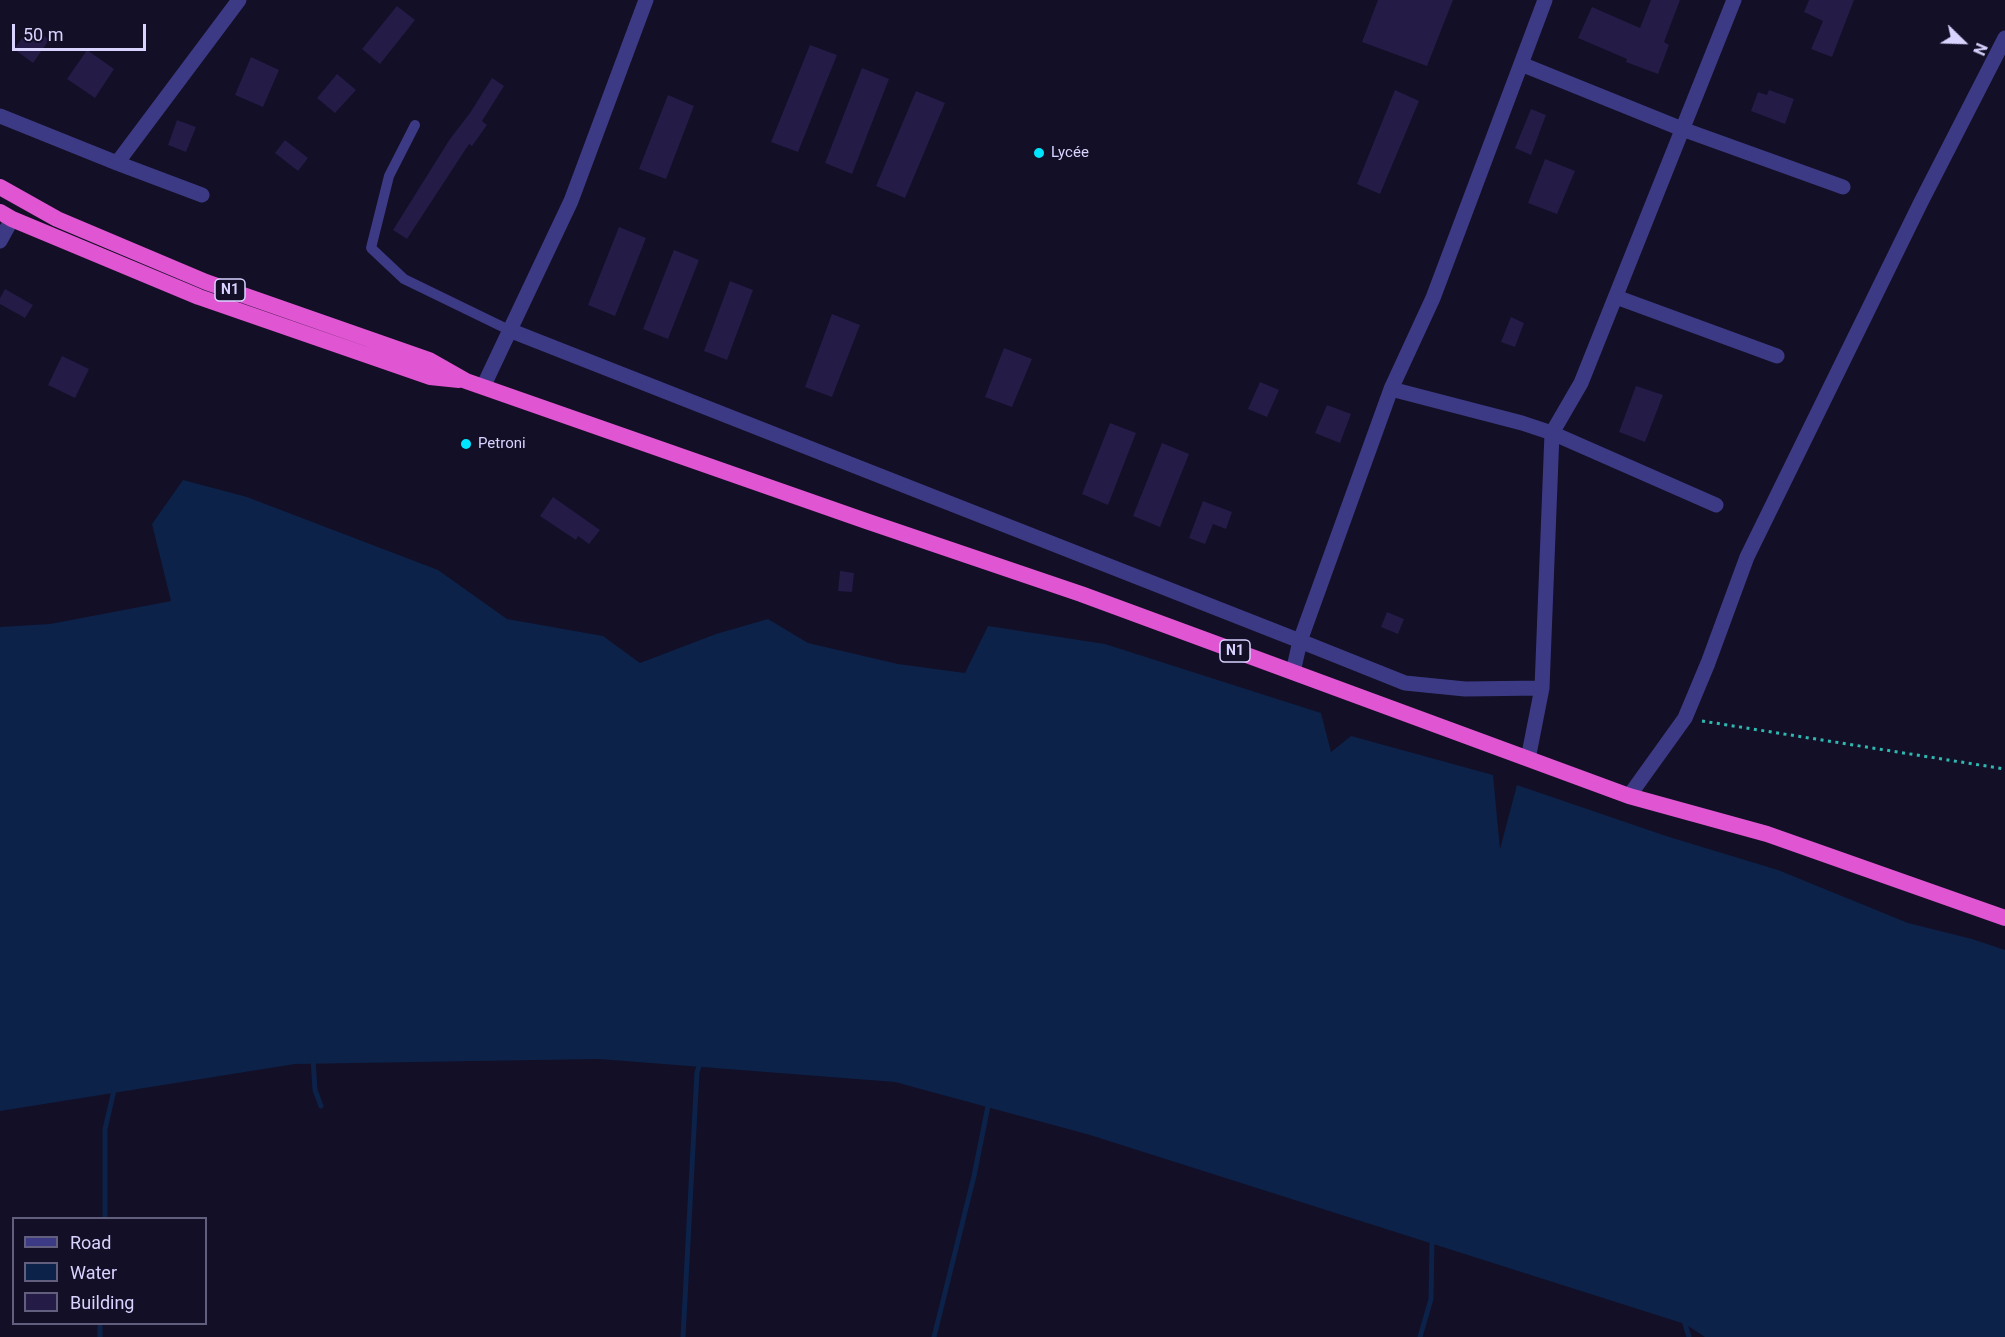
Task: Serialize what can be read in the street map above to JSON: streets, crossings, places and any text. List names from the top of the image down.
{
  "streets": {
    "highway": ["N1"]
  },
  "places": ["Lycée", "Petroni"],
  "legend": ["Road", "Water", "Building"],
  "scale_bar": "50 m",
  "north": "bottom right"
}
